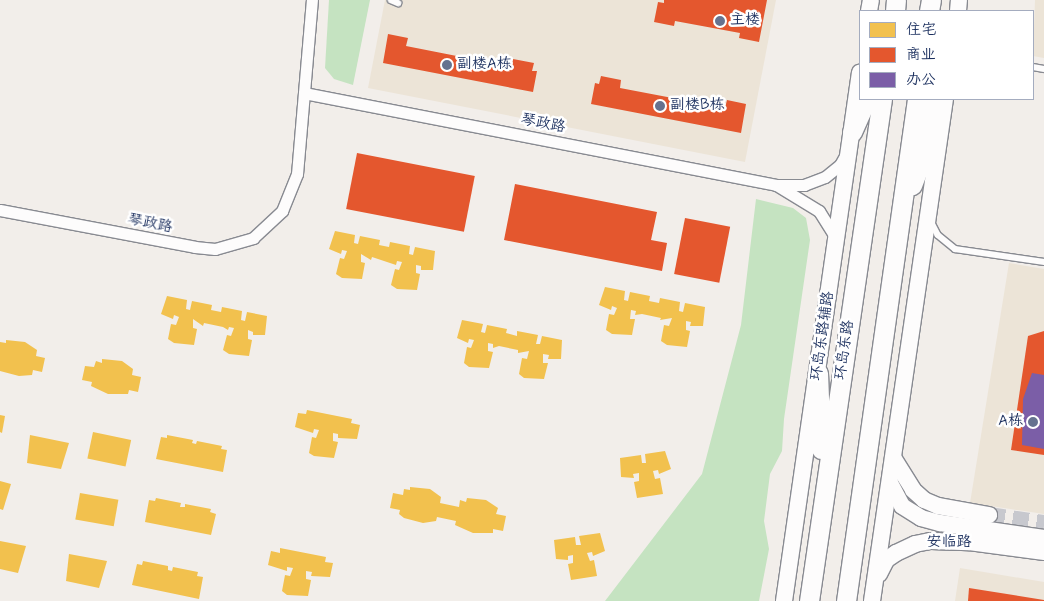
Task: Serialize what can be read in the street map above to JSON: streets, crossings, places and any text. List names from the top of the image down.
{
  "streets": {
    "main road": ["环岛东路辅路", "环岛东路", "安临路"],
    "street": ["琴政路"]
  },
  "places": [
    "主楼",
    "副楼A栋",
    "副楼B栋",
    "A栋"
  ],
  "legend": ["住宅", "商业", "办公"]
}
